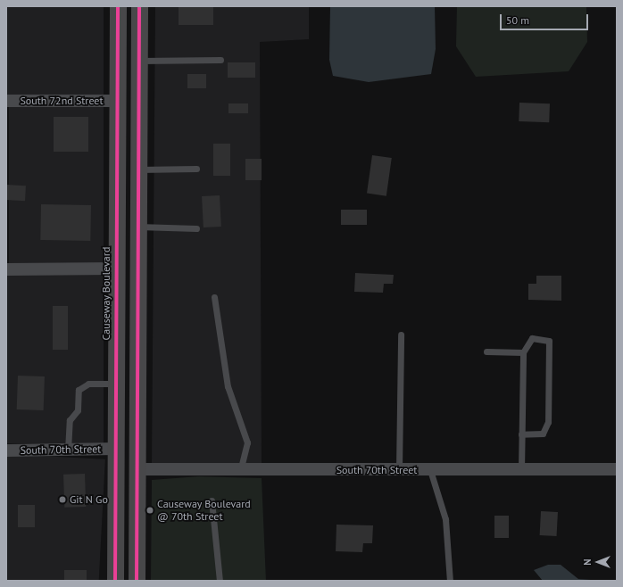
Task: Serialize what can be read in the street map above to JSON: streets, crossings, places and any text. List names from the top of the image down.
{
  "streets": {
    "main road": ["Causeway Boulevard"],
    "street": ["South 72nd Street", "South 70th Street"]
  },
  "crossings": [
    ["South 72nd Street", "Causeway Boulevard"],
    ["Causeway Boulevard", "South 70th Street"]
  ],
  "places": ["Git N Go", "Causeway Boulevard @ 70th Street"],
  "scale_bar": "50 m",
  "north": "left"
}
